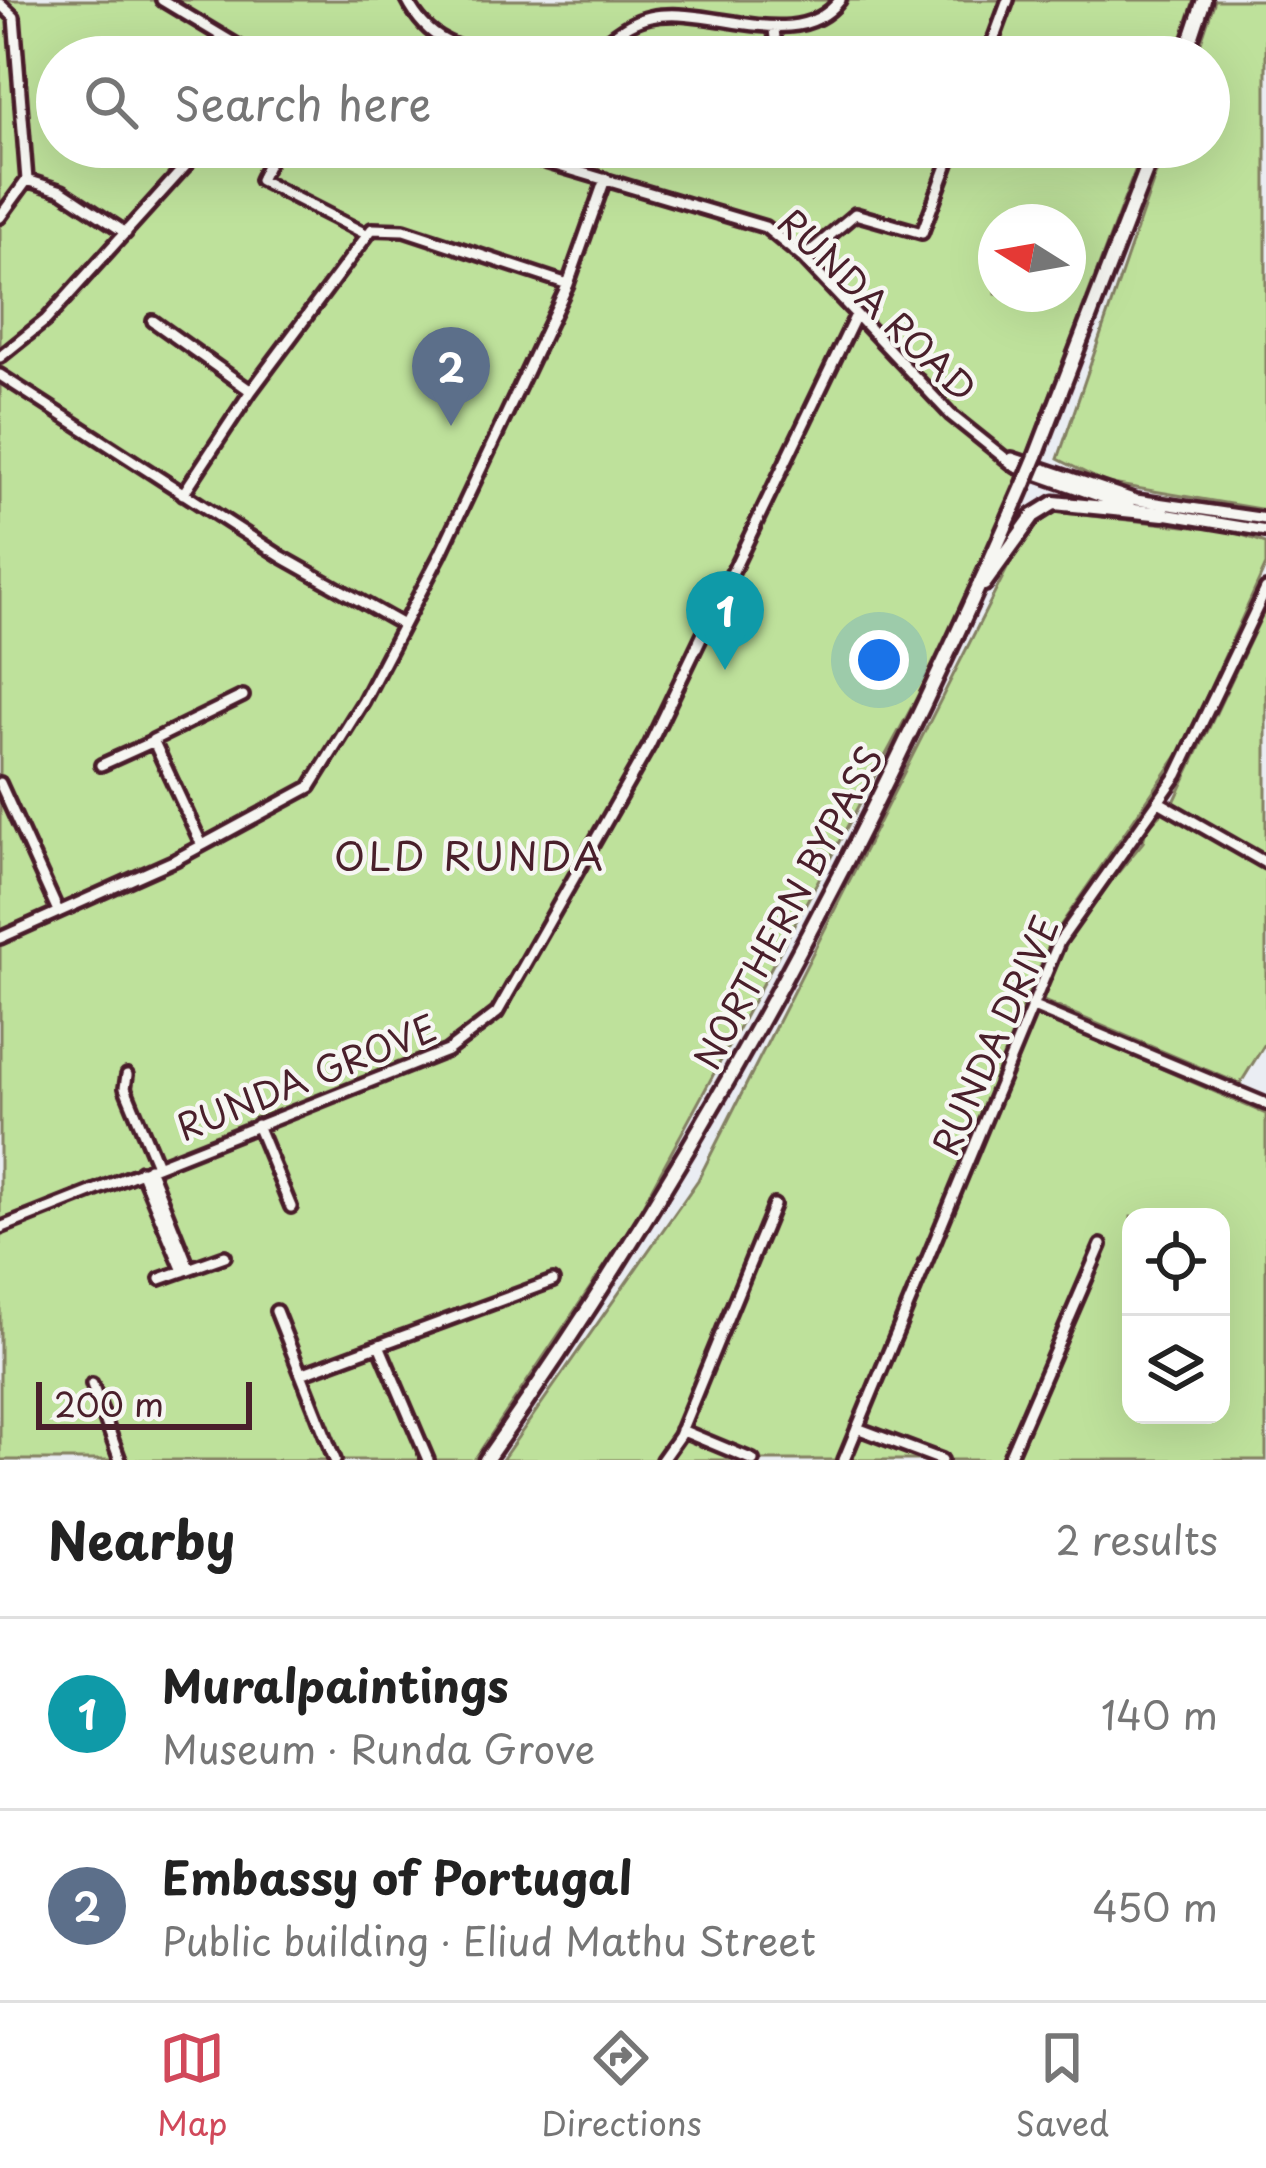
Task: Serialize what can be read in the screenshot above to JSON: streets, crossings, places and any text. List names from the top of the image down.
{
  "streets": {
    "main road": ["NORTHERN BYPASS"],
    "street": ["RUNDA ROAD", "RUNDA DRIVE", "RUNDA GROVE"]
  },
  "crossings": [
    ["RUNDA ROAD", "RUNDA GROVE"]
  ],
  "districts": ["OLD RUNDA"],
  "scale_bar": "200 m",
  "north": "left",
  "page": {
    "search": "Search here",
    "pins": ["2", "1"],
    "scale": "200 m",
    "heading": ["Nearby", "2 results"],
    "list": [
      {
        "mark": "1",
        "name": "Muralpaintings",
        "note": "Museum · Runda Grove",
        "value": "140 m"
      },
      {
        "mark": "2",
        "name": "Embassy of Portugal",
        "note": "Public building · Eliud Mathu Street",
        "value": "450 m"
      }
    ],
    "nav": ["Map", "Directions", "Saved"]
  }
}
